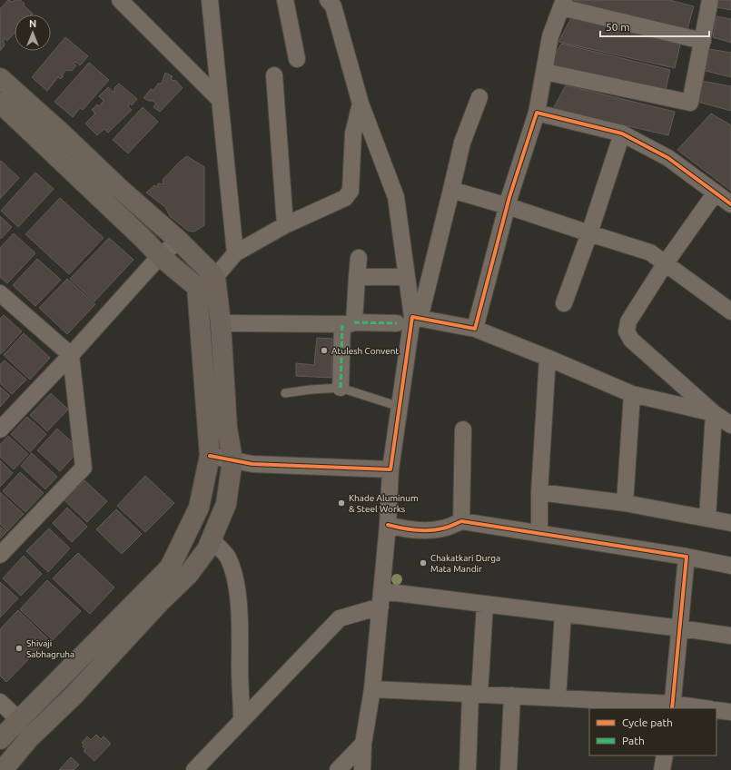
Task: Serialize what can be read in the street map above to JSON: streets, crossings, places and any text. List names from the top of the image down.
{
  "places": [
    "Atulesh Convent",
    "Khade Aluminum & Steel Works",
    "Chakatkari Durga Mata Mandir",
    "Shivaji Sabhagruha"
  ],
  "legend": ["Cycle path", "Path"],
  "scale_bar": "50 m",
  "north": "top"
}
